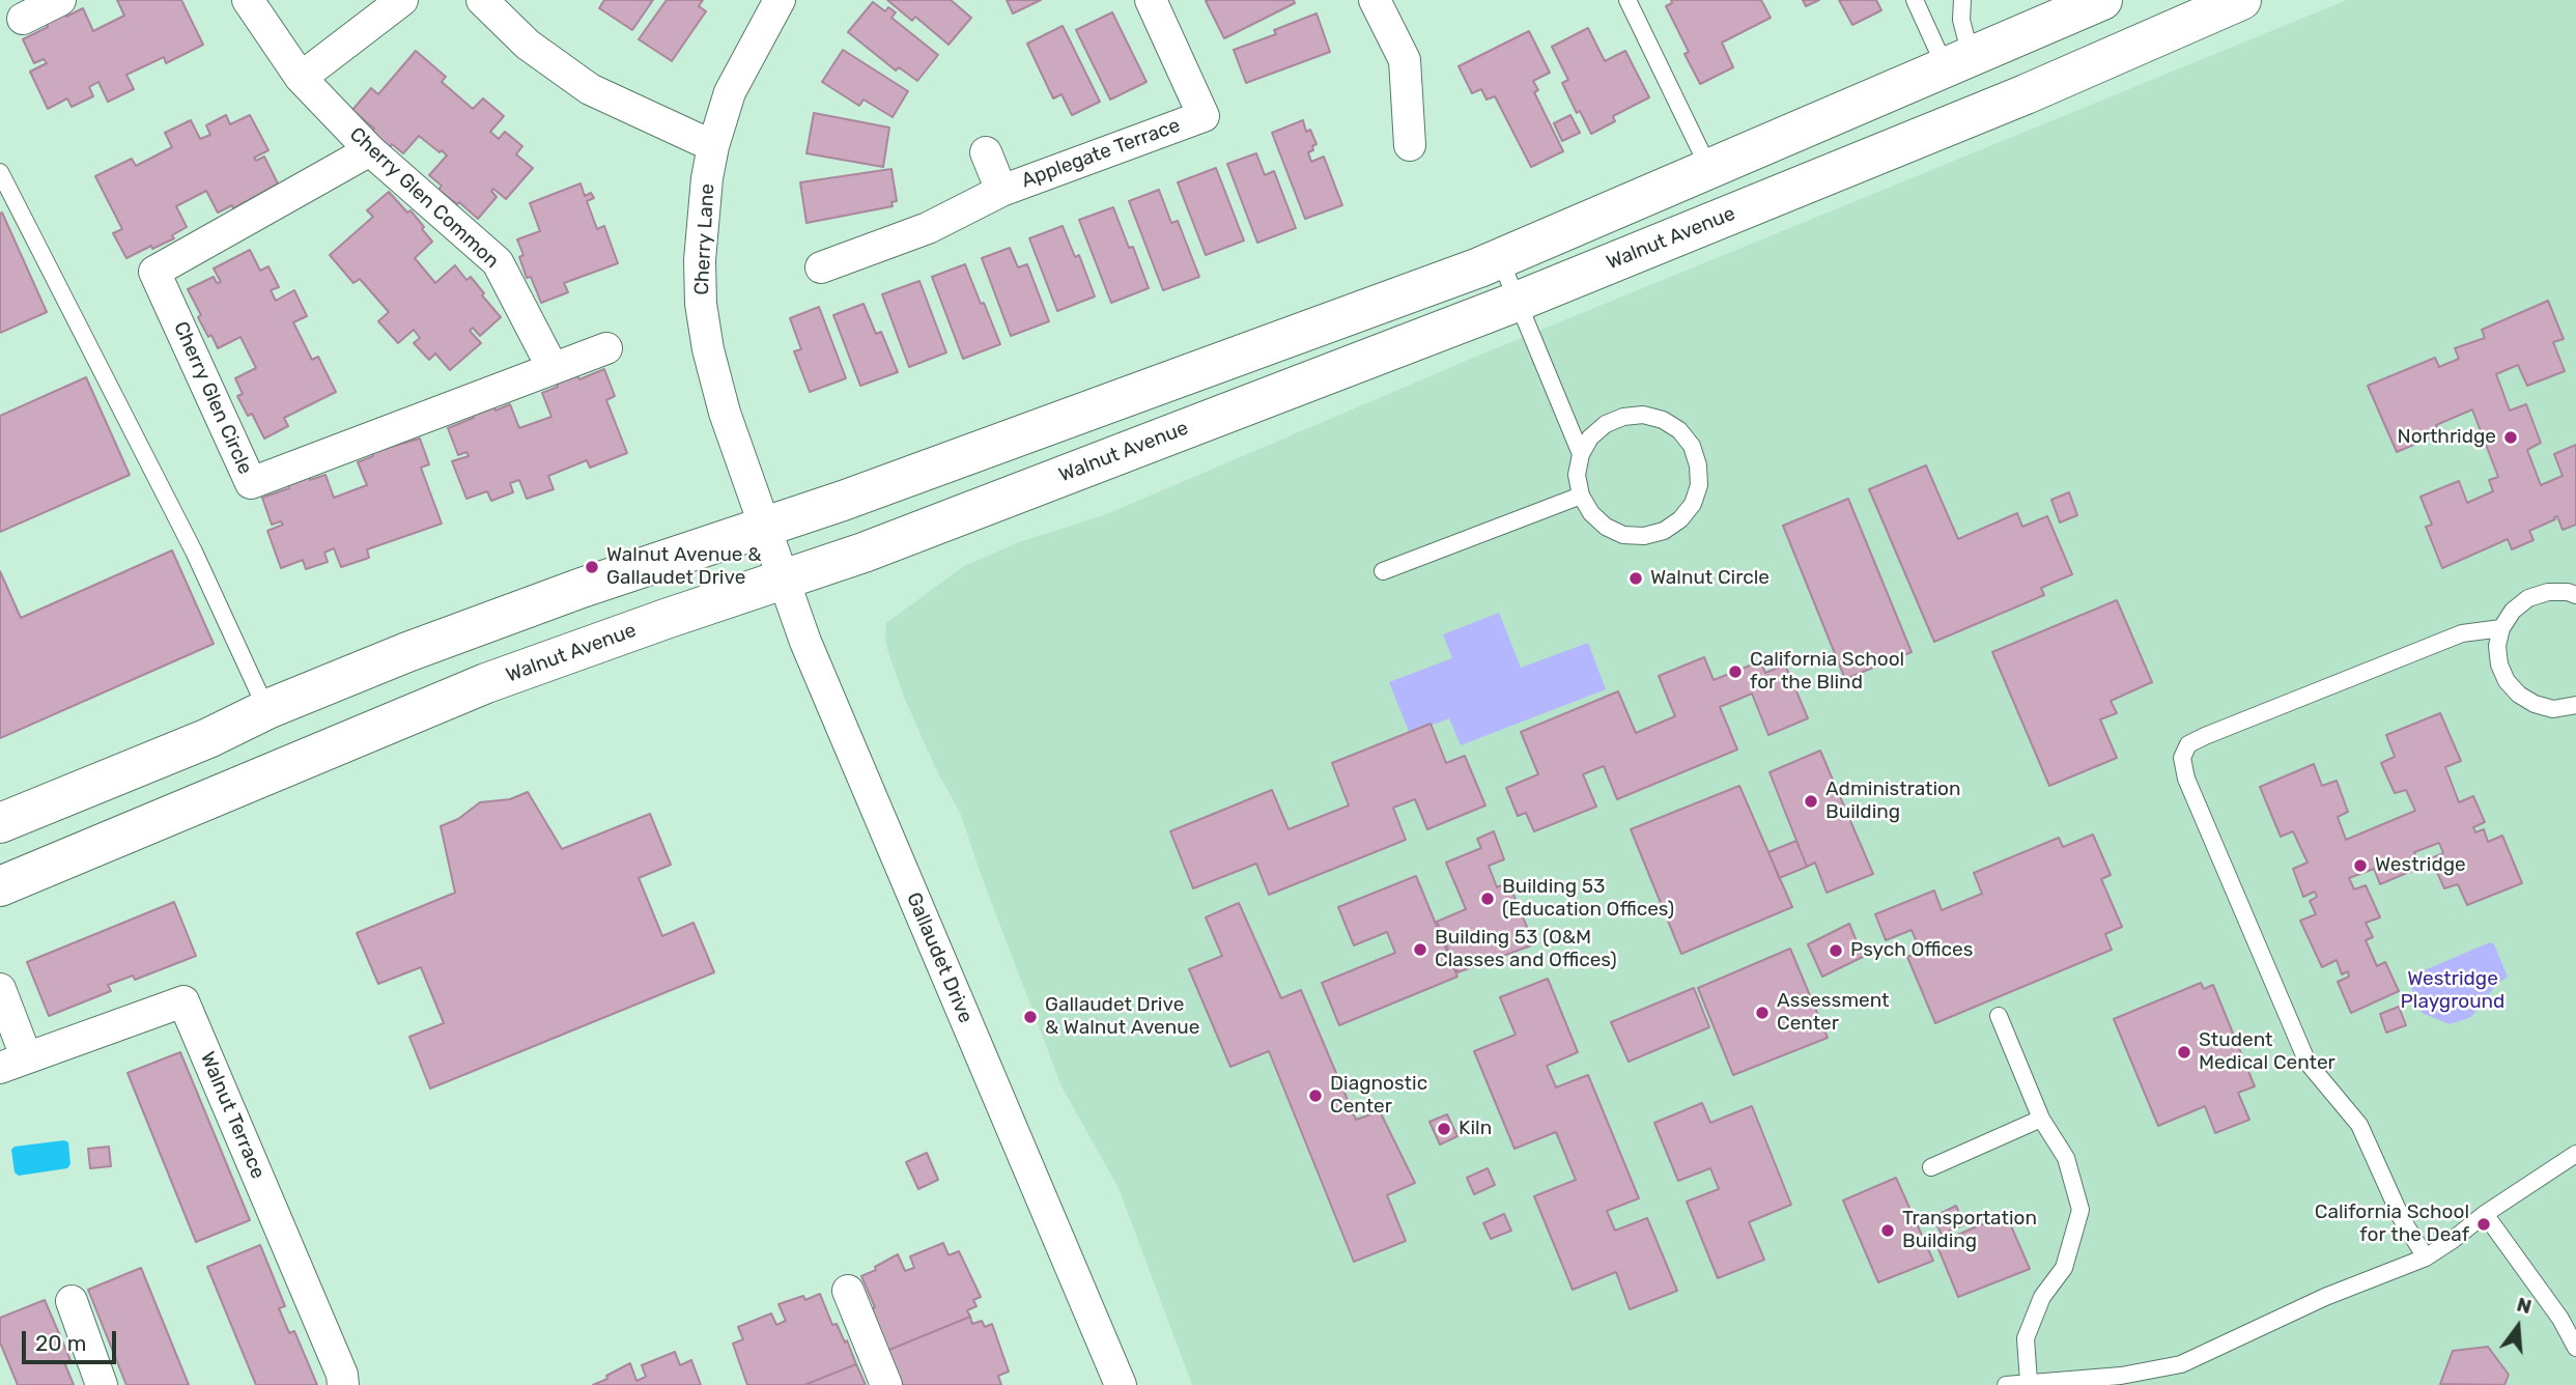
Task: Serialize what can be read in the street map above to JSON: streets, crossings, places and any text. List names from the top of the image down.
{
  "streets": {
    "main road": ["Walnut Avenue"],
    "street": [
      "Applegate Terrace",
      "Cherry Glen Common",
      "Cherry Lane",
      "Cherry Glen Circle",
      "Gallaudet Drive",
      "Walnut Terrace"
    ]
  },
  "crossings": [
    ["Cherry Glen Common", "Cherry Glen Circle"],
    ["Walnut Avenue", "Gallaudet Drive"],
    ["Cherry Lane", "Gallaudet Drive"]
  ],
  "parks": ["Westridge Playground"],
  "places": [
    "Northridge",
    "Walnut Avenue & Gallaudet Drive",
    "Walnut Circle",
    "California School for the Blind",
    "Administration Building",
    "Westridge",
    "Building 53 (Education Offices)",
    "Building 53 (O&M Classes and Offices)",
    "Psych Offices",
    "Assessment Center",
    "Gallaudet Drive & Walnut Avenue",
    "Student Medical Center",
    "Diagnostic Center",
    "Kiln",
    "California School for the Deaf",
    "Transportation Building"
  ],
  "scale_bar": "20 m",
  "north": "top"
}
